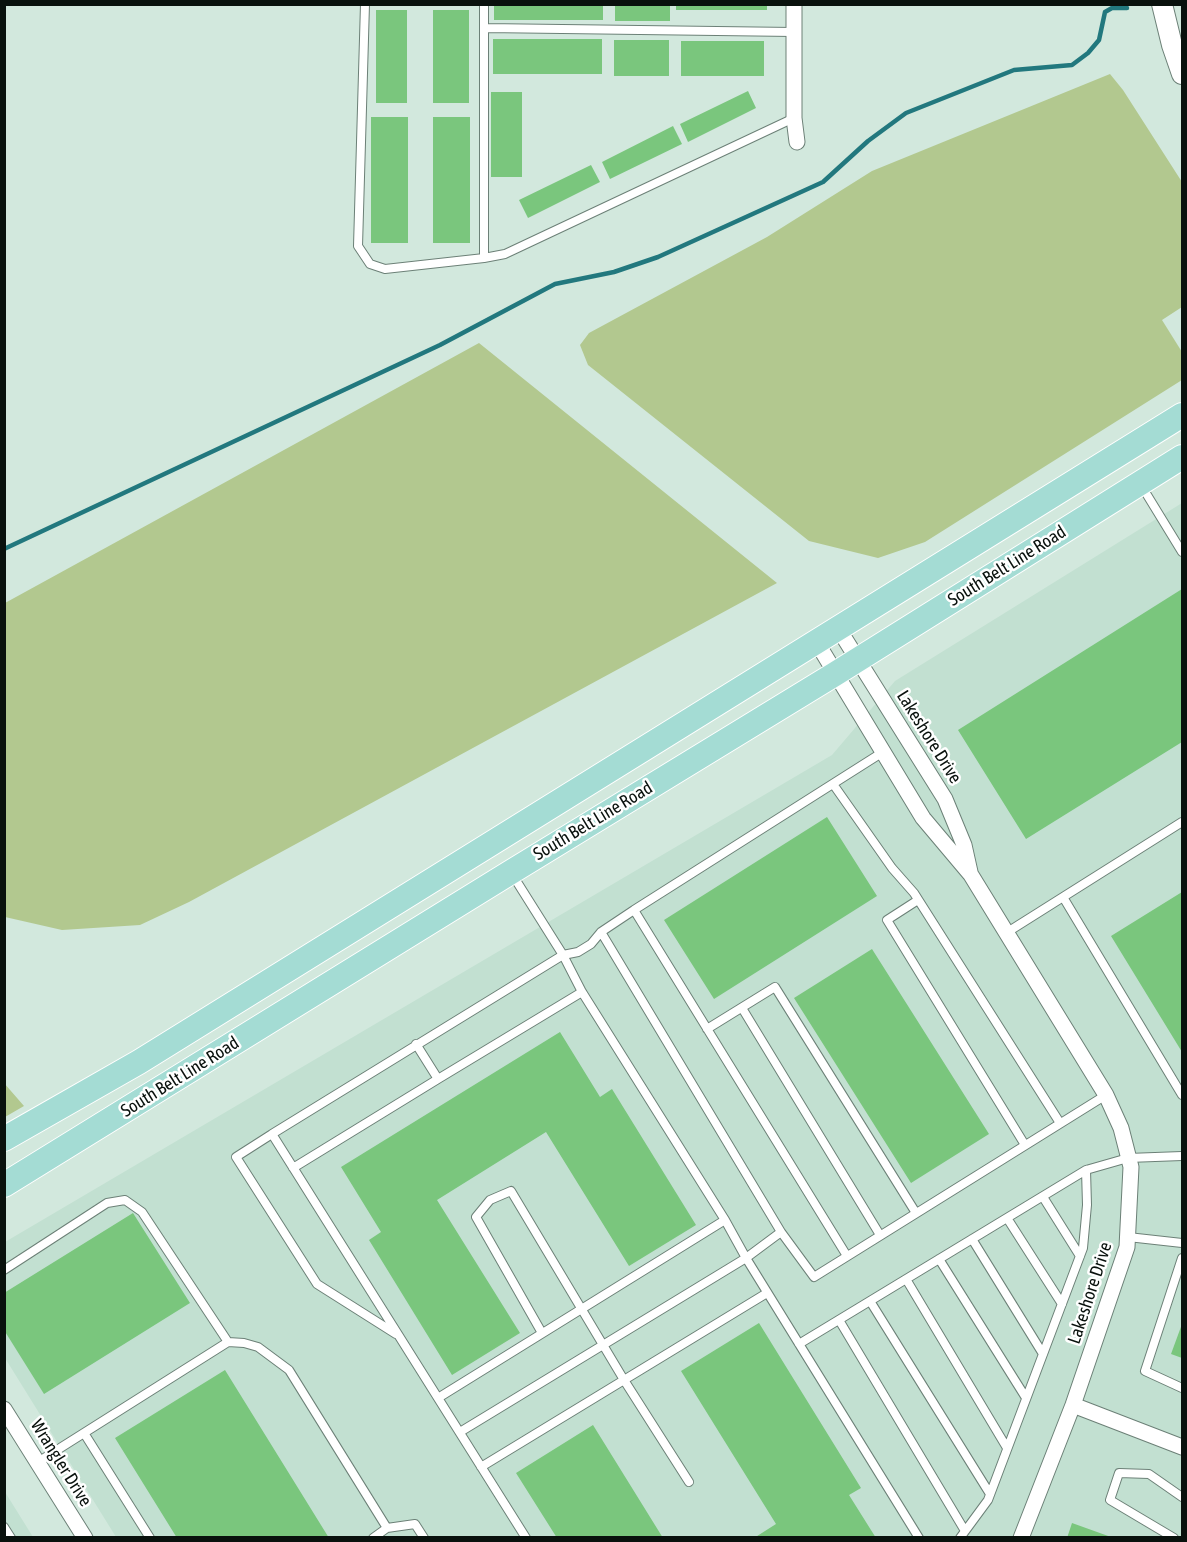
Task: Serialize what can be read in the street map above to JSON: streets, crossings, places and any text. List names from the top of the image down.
{
  "streets": {
    "main road": ["South Belt Line Road"],
    "street": ["Lakeshore Drive", "Wrangler Drive"]
  },
  "crossings": [
    ["South Belt Line Road", "Lakeshore Drive"]
  ]
}
